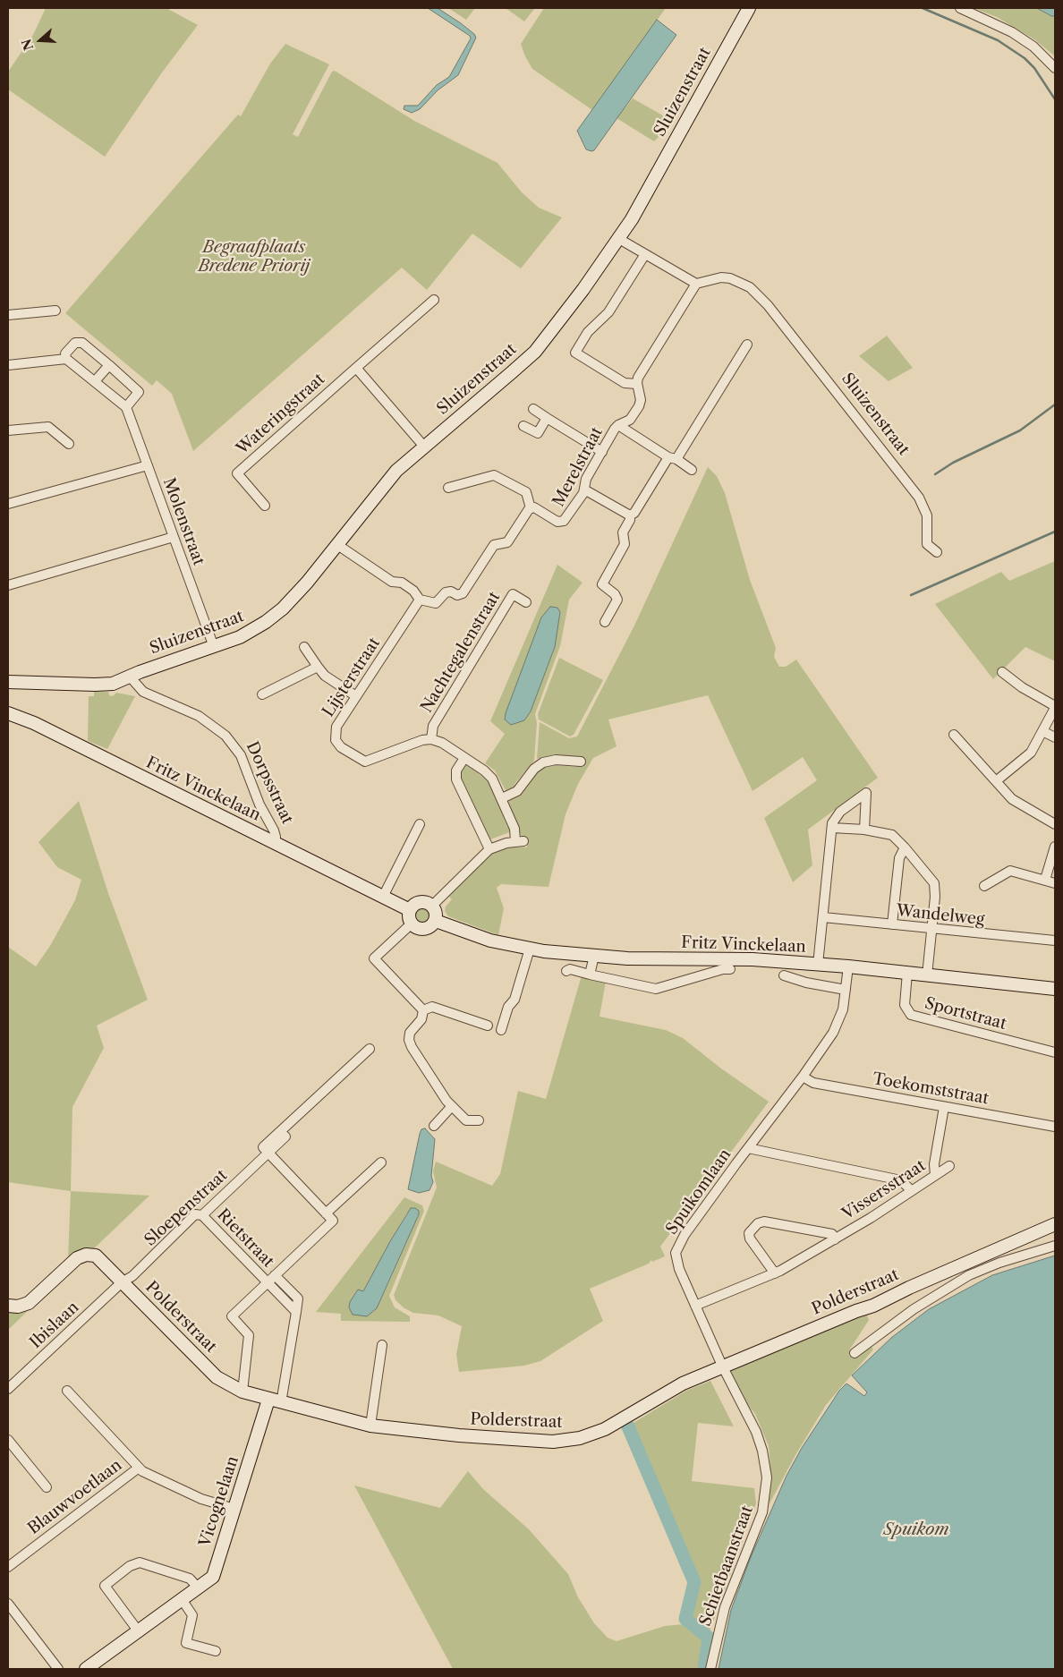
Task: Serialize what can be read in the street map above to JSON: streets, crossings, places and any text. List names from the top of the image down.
{
  "streets": {
    "street": [
      "Sluizenstraat",
      "Wateringstraat",
      "Merelstraat",
      "Molenstraat",
      "Nachtegalenstraat",
      "Lijsterstraat",
      "Dorpsstraat",
      "Fritz Vinckelaan",
      "Wandelweg",
      "Sportstraat",
      "Toekomststraat",
      "Vissersstraat",
      "Spuikomlaan",
      "Sloepenstraat",
      "Rietstraat",
      "Polderstraat",
      "Ibislaan",
      "Blauwvoetlaan",
      "Vicognelaan",
      "Schietbaanstraat"
    ]
  },
  "crossings": [
    ["Sluizenstraat", "Merelstraat"],
    ["Sluizenstraat", "Molenstraat"],
    ["Sluizenstraat", "Dorpsstraat"],
    ["Merelstraat", "Lijsterstraat"],
    ["Nachtegalenstraat", "Lijsterstraat"],
    ["Dorpsstraat", "Fritz Vinckelaan"],
    ["Fritz Vinckelaan", "Sportstraat"],
    ["Fritz Vinckelaan", "Spuikomlaan"],
    ["Toekomststraat", "Spuikomlaan"],
    ["Vissersstraat", "Spuikomlaan"],
    ["Spuikomlaan", "Polderstraat"],
    ["Spuikomlaan", "Schietbaanstraat"],
    ["Sloepenstraat", "Rietstraat"],
    ["Sloepenstraat", "Polderstraat"],
    ["Sloepenstraat", "Ibislaan"],
    ["Rietstraat", "Polderstraat"],
    ["Polderstraat", "Ibislaan"],
    ["Polderstraat", "Vicognelaan"]
  ],
  "water": ["Spuikom"],
  "parks": ["Begraafplaats Bredene Priorij"],
  "north": "left"
}
